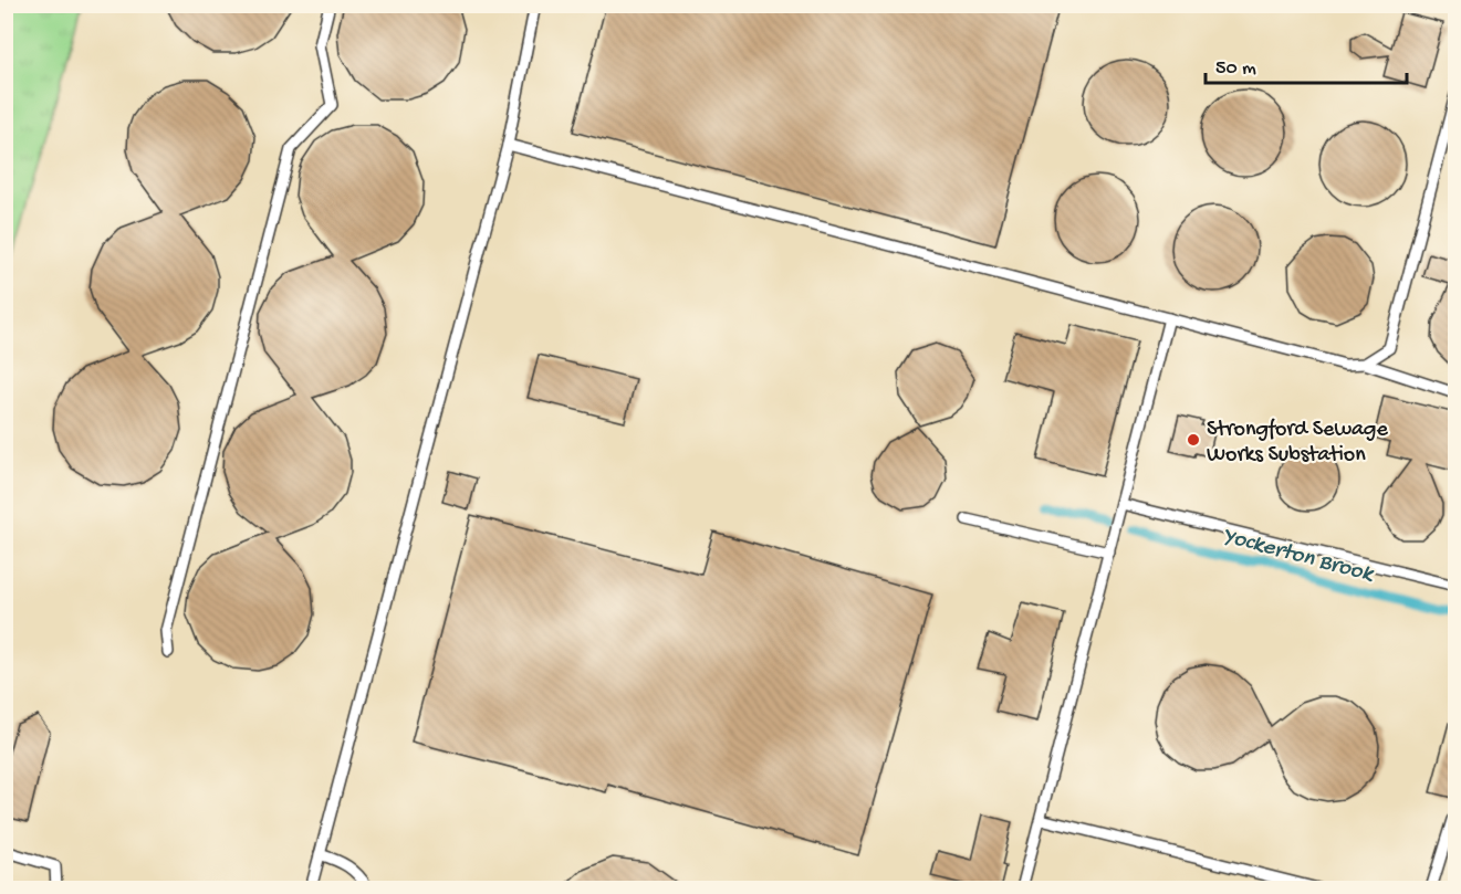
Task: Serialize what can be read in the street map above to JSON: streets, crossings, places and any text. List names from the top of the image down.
{
  "water": ["Yockerton Brook"],
  "places": ["Strongford Sewage Works Substation"],
  "scale_bar": "50 m"
}
